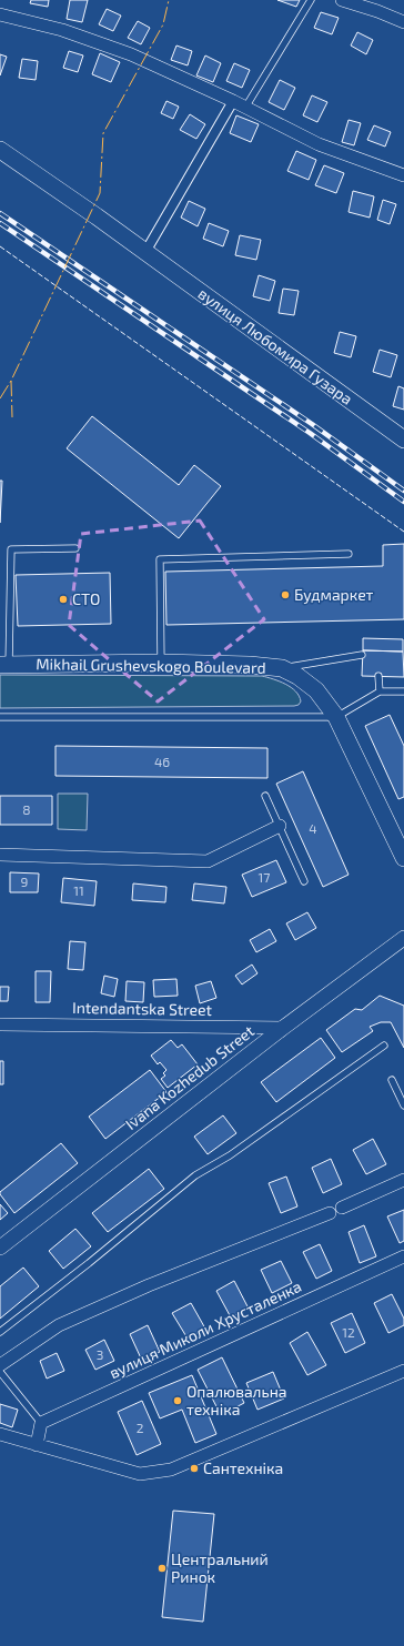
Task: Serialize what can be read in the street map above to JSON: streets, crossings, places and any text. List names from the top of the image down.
{
  "streets": {
    "main road": ["вулиця Любомира Гузара", "Mikhail Grushevskogo Boulevard"],
    "street": ["Intendantska Street", "Ivana Kozhedub Street", "вулиця Миколи Хрусталенка"]
  },
  "crossings": [
    ["Intendantska Street", "Ivana Kozhedub Street"]
  ],
  "places": [
    "Будмаркет",
    "СТО",
    "Опалювальна техніка",
    "Сантехніка",
    "Центральний Ринок"
  ],
  "house_numbers": [
    "46",
    "8",
    "4",
    "17",
    "9",
    "11",
    "12",
    "3",
    "2"
  ]
}
